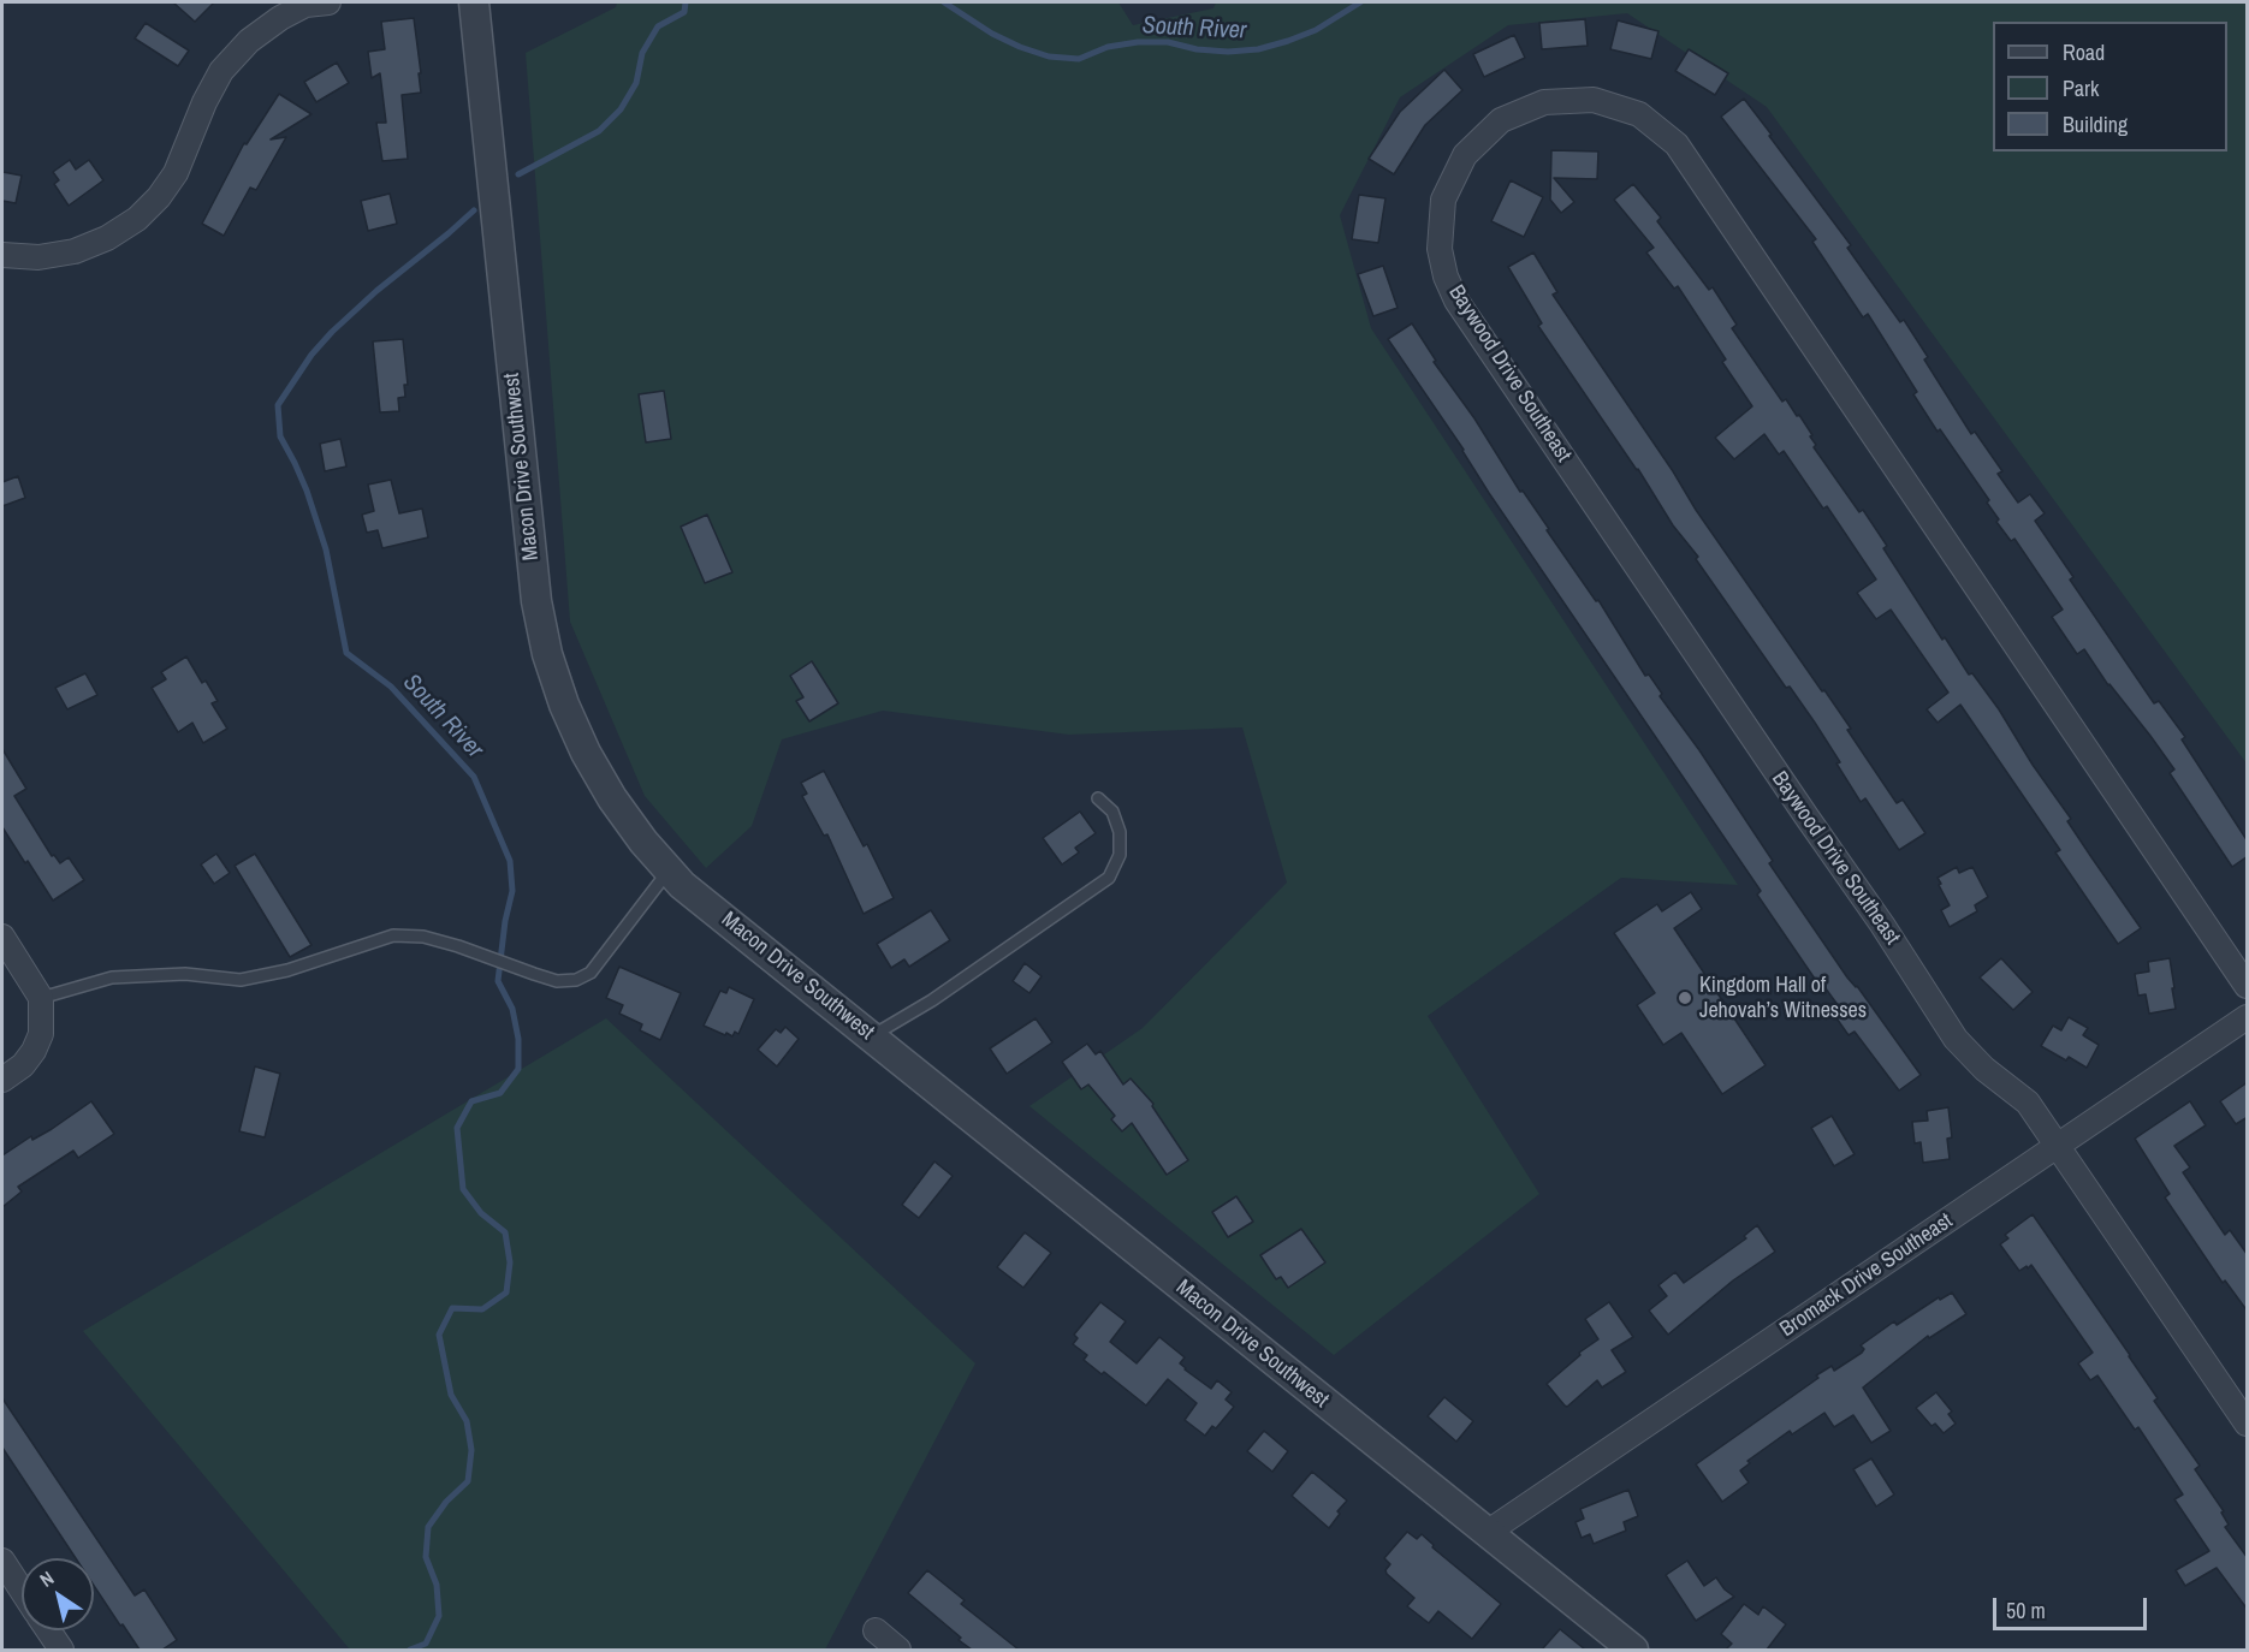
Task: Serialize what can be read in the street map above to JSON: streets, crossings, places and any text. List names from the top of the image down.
{
  "streets": {
    "street": ["Baywood Drive Southeast", "Macon Drive Southwest", "Bromack Drive Southeast"]
  },
  "crossings": [
    ["Baywood Drive Southeast", "Bromack Drive Southeast"],
    ["Macon Drive Southwest", "Bromack Drive Southeast"]
  ],
  "water": ["South River"],
  "places": ["Kingdom Hall of Jehovah’s Witnesses"],
  "legend": ["Road", "Park", "Building"],
  "scale_bar": "50 m",
  "north": "top left"
}
